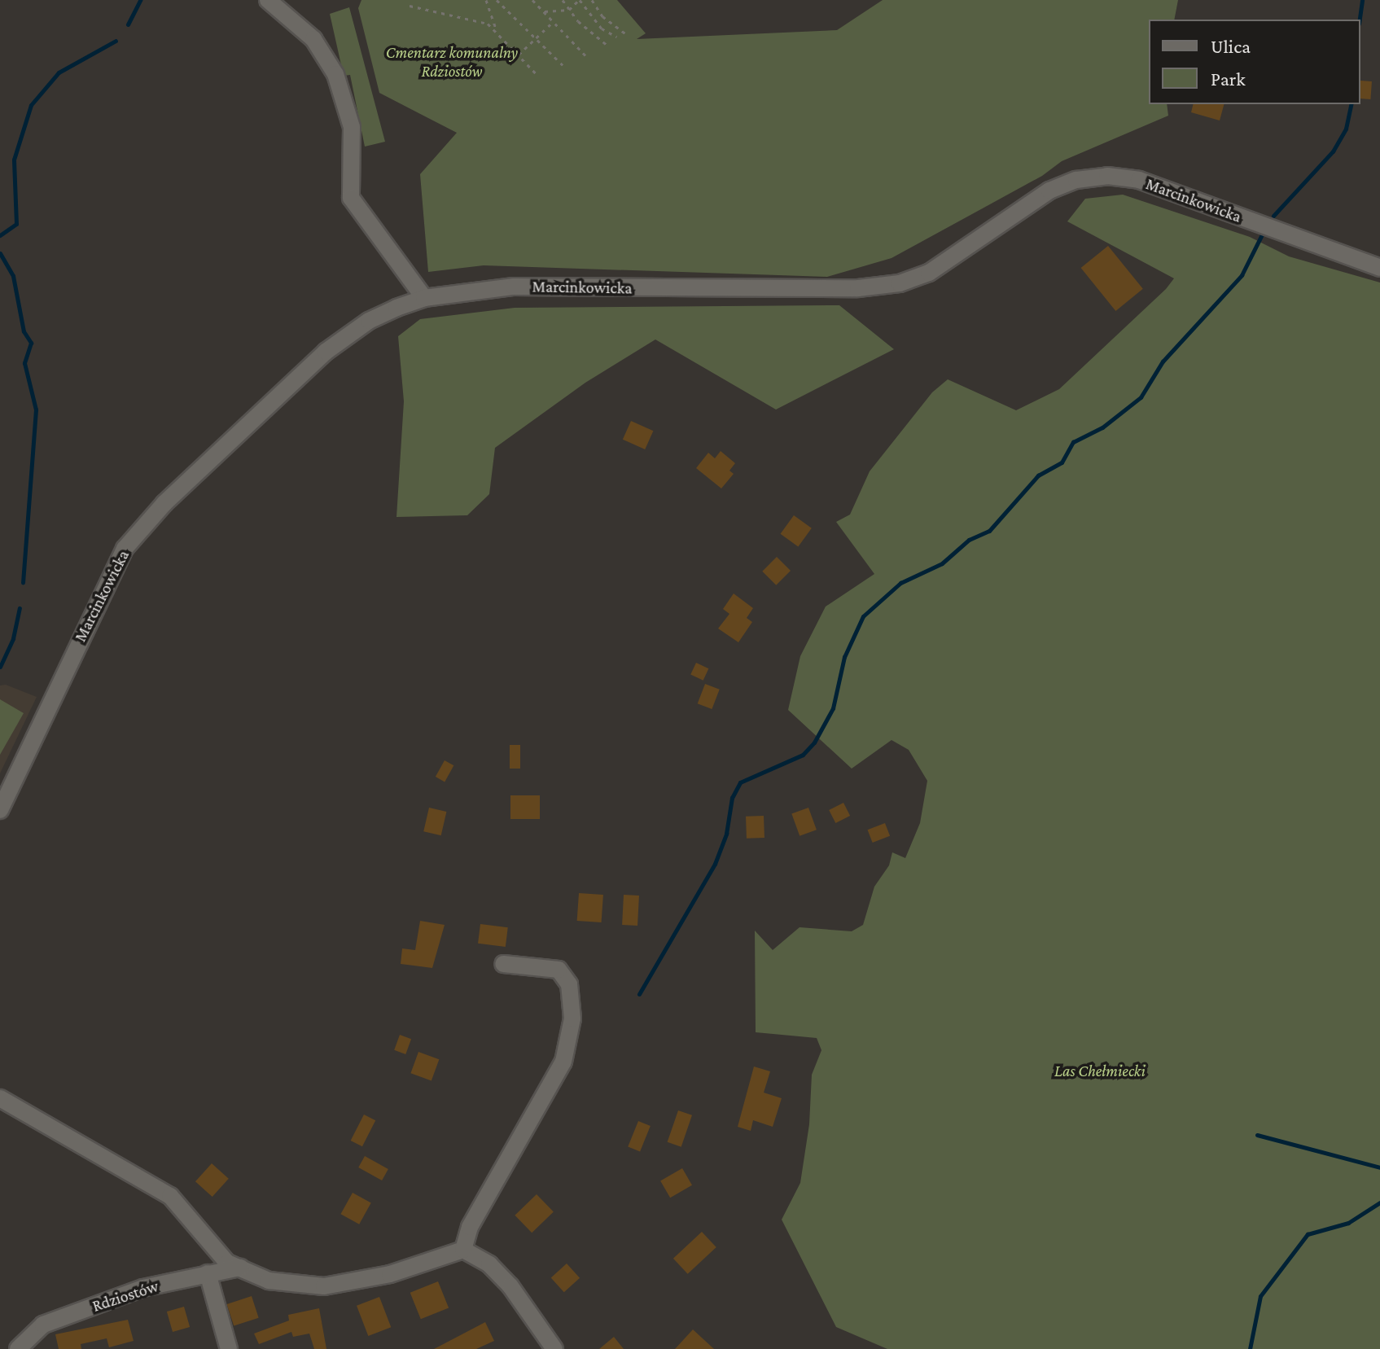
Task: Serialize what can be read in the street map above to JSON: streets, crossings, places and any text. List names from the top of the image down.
{
  "streets": {
    "street": ["Marcinkowicka", "Rdziostów"]
  },
  "parks": ["Cmentarz komunalny Rdziostów", "Las Chełmiecki"],
  "legend": ["Ulica", "Park"]
}
